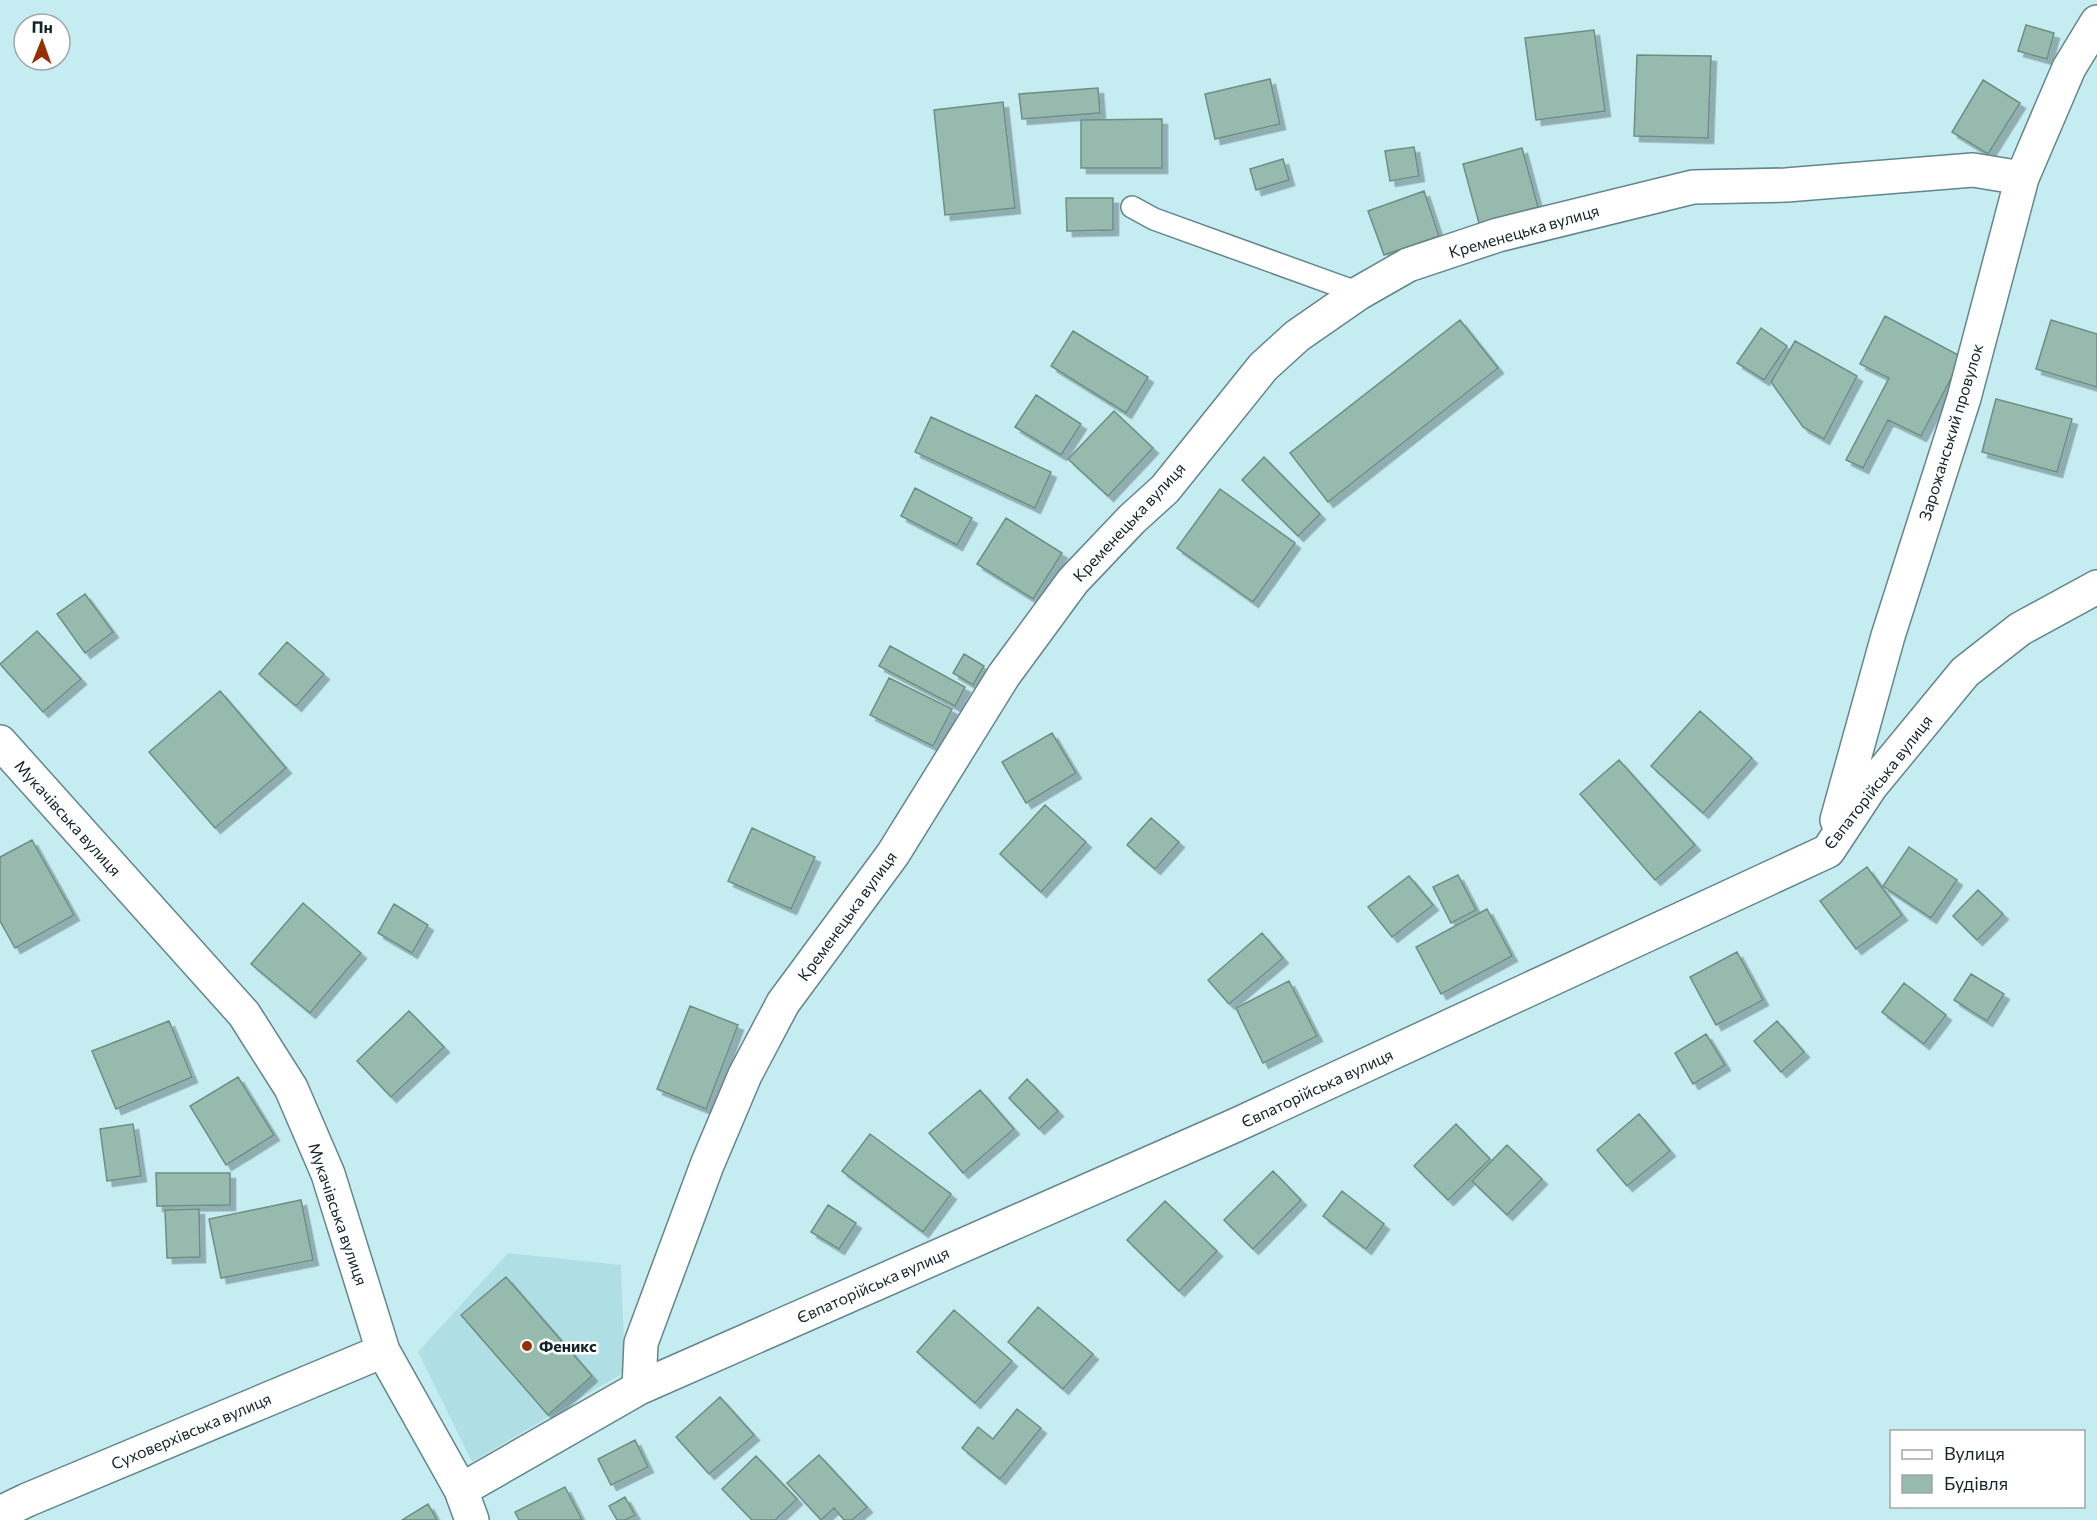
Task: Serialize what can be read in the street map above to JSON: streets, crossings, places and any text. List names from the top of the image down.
{
  "streets": {
    "street": [
      "Кременецька вулиця",
      "Зарожанський провулок",
      "Євпаторійська вулиця",
      "Мукачівська вулиця",
      "Суховерхівська вулиця"
    ]
  },
  "crossings": [
    ["Кременецька вулиця", "Зарожанський провулок"],
    ["Кременецька вулиця", "Євпаторійська вулиця"],
    ["Зарожанський провулок", "Євпаторійська вулиця"],
    ["Євпаторійська вулиця", "Мукачівська вулиця"],
    ["Мукачівська вулиця", "Суховерхівська вулиця"]
  ],
  "places": ["Феникс"],
  "legend": ["Вулиця", "Будівля"],
  "north": "top"
}
